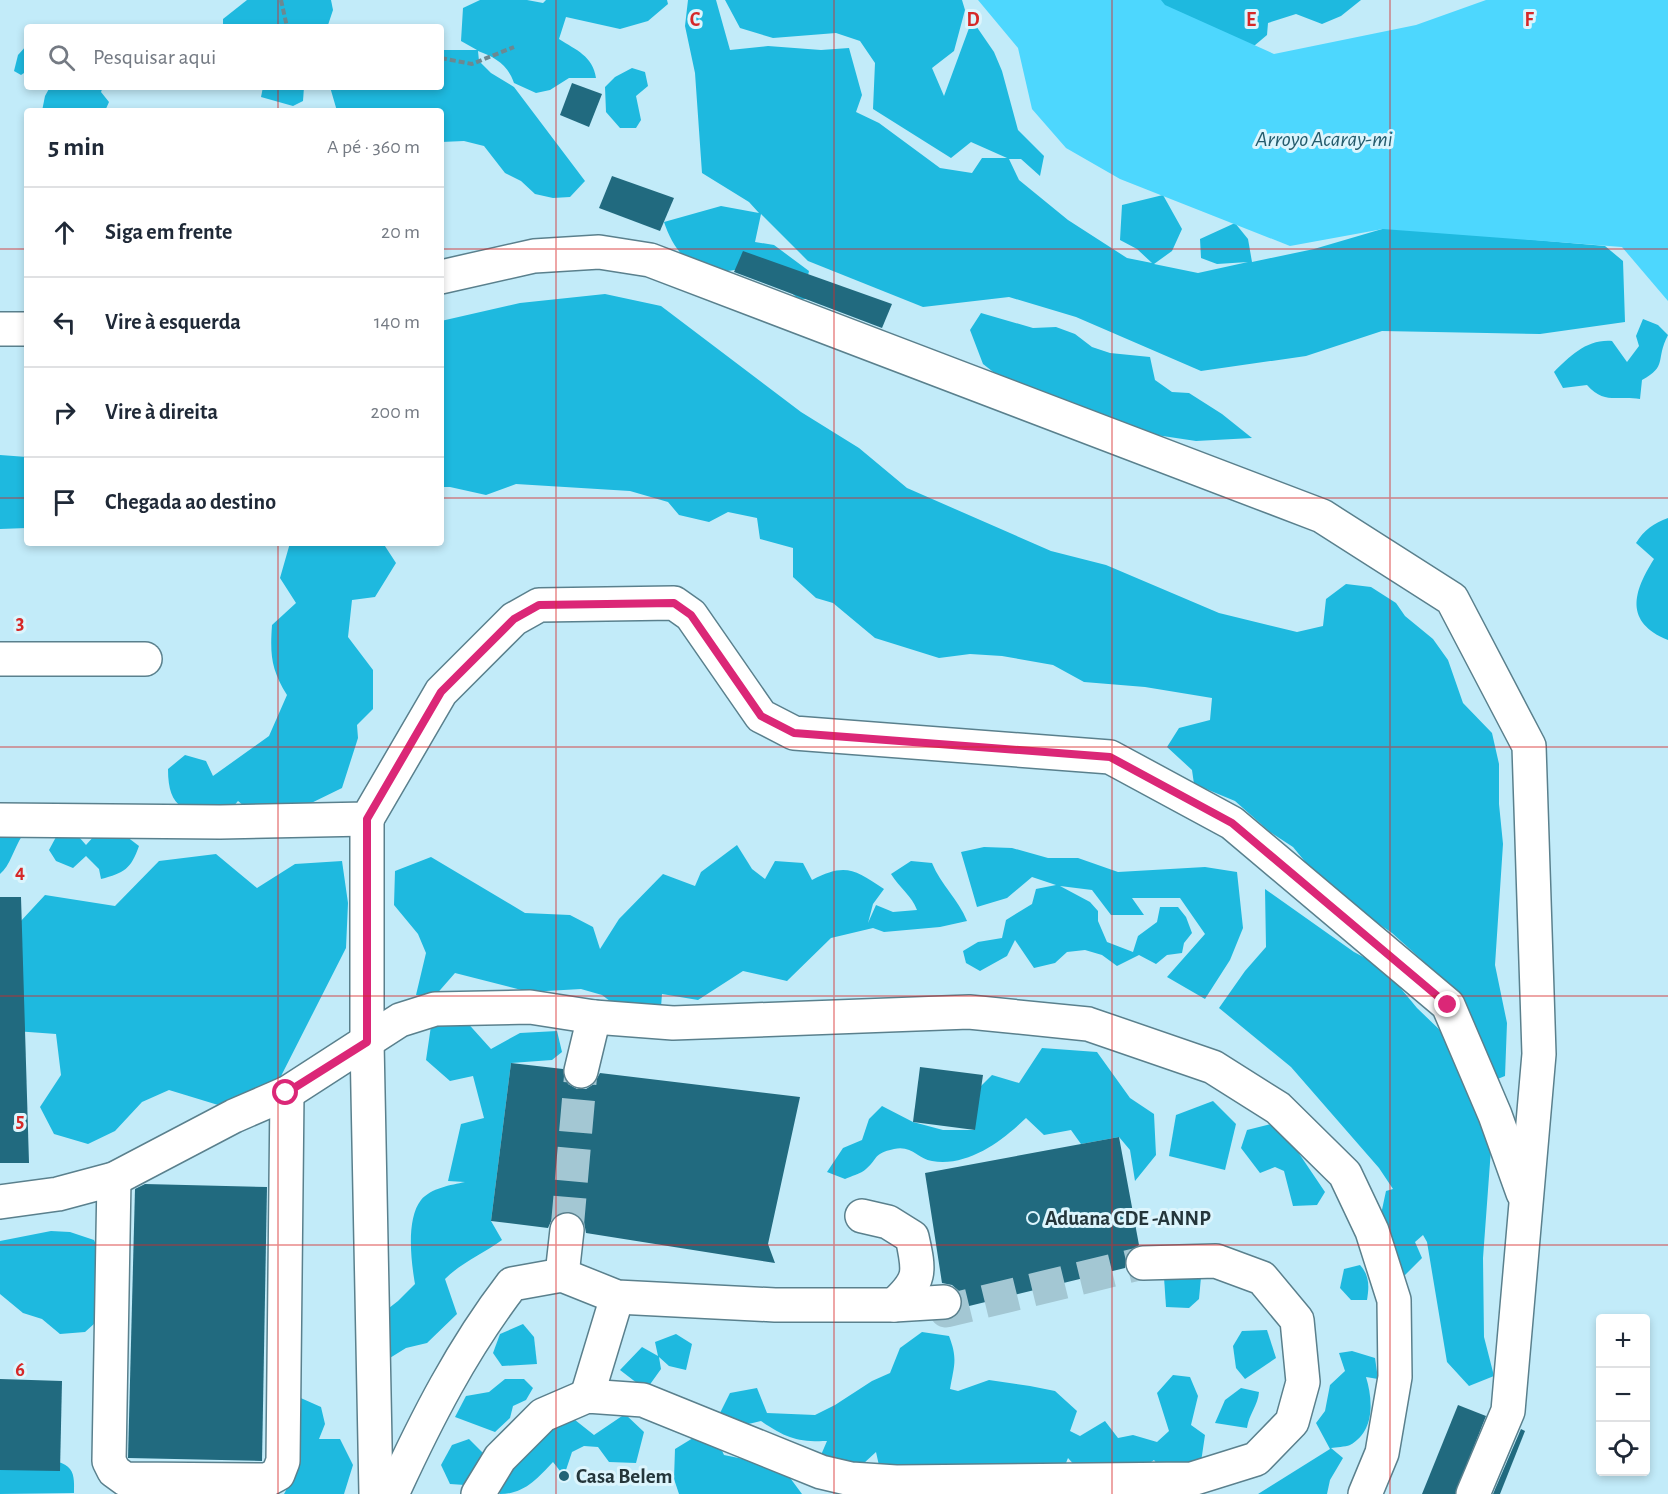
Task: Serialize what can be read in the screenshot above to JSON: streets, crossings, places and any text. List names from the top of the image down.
{
  "water": ["Arroyo Acaray-mi"],
  "places": ["Aduana CDE -ANNP", "Casa Belem"],
  "page": {
    "search": "Pesquisar aqui",
    "heading": ["5 min", "A pé · 360 m"],
    "list": [
      ["Siga em frente", "20 m"],
      ["Vire à esquerda", "140 m"],
      ["Vire à direita", "200 m"],
      "Chegada ao destino"
    ],
    "map_buttons": ["+", "−"]
  },
  "grid": {
    "columns": [
      "C",
      "D",
      "E",
      "F"
    ],
    "rows": [
      "3",
      "4",
      "5",
      "6"
    ]
  }
}
